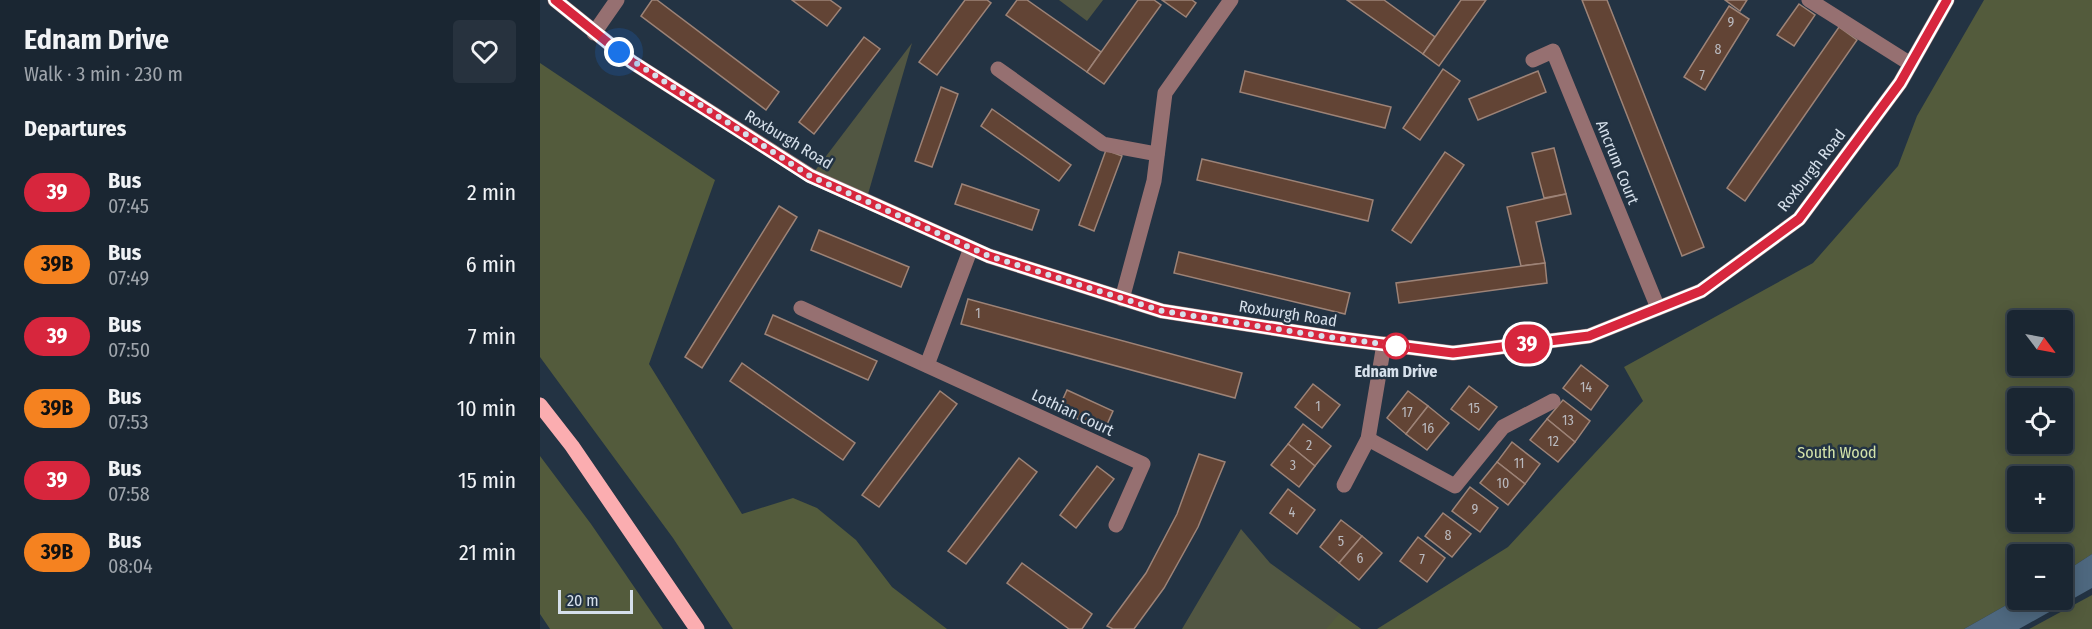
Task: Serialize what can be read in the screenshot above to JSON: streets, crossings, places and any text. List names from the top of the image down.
{
  "streets": {
    "street": ["Roxburgh Road", "Ancrum Court", "Lothian Court"]
  },
  "crossings": [
    ["Roxburgh Road", "Ancrum Court"]
  ],
  "parks": ["South Wood"],
  "places": ["Ednam Drive"],
  "lines": ["bus line 39"],
  "house_numbers": [
    "9",
    "8",
    "7",
    "1",
    "14",
    "1",
    "15",
    "17",
    "13",
    "16",
    "12",
    "2",
    "11",
    "3",
    "10",
    "9",
    "4",
    "8",
    "5",
    "6",
    "7"
  ],
  "scale_bar": "20 m",
  "north": "bottom right",
  "page": {
    "heading": [
      ["Ednam Drive", "Walk · 3 min · 230 m"],
      "Departures"
    ],
    "on_map": "39",
    "list": [
      {
        "mark": "39",
        "name": "Bus",
        "note": "07:45",
        "value": "2 min"
      },
      {
        "mark": "39B",
        "name": "Bus",
        "note": "07:49",
        "value": "6 min"
      },
      {
        "mark": "39",
        "name": "Bus",
        "note": "07:50",
        "value": "7 min"
      },
      {
        "mark": "39B",
        "name": "Bus",
        "note": "07:53",
        "value": "10 min"
      },
      {
        "mark": "39",
        "name": "Bus",
        "note": "07:58",
        "value": "15 min"
      },
      {
        "mark": "39B",
        "name": "Bus",
        "note": "08:04",
        "value": "21 min"
      }
    ],
    "map_buttons": ["+", "−"],
    "scale": "20 m"
  }
}
